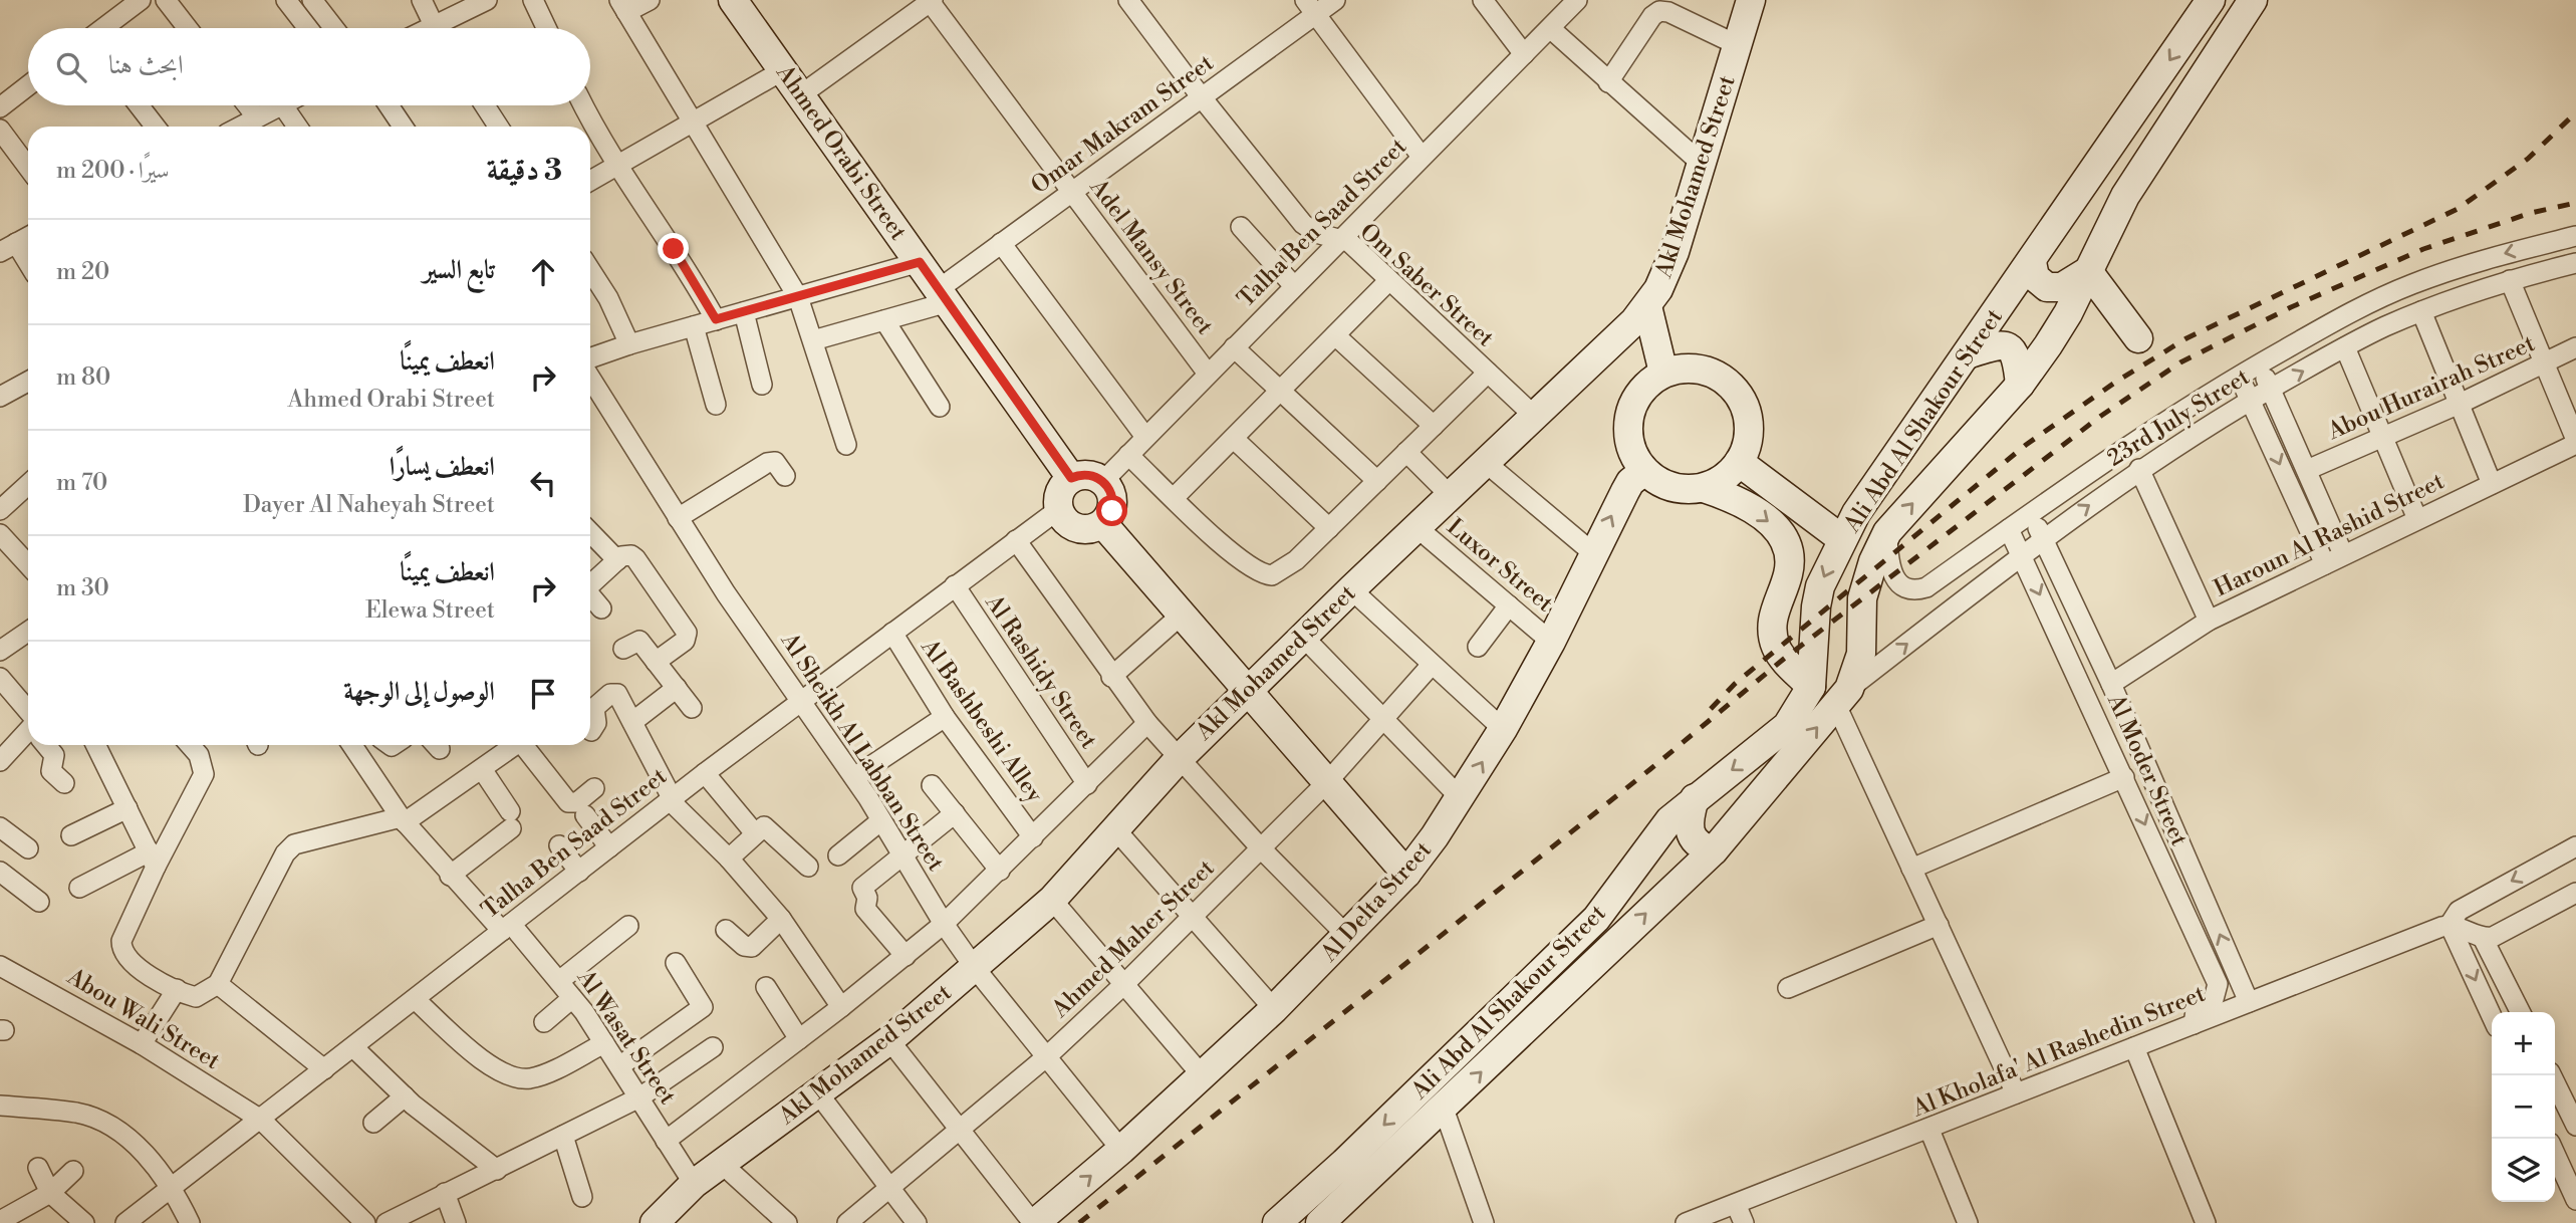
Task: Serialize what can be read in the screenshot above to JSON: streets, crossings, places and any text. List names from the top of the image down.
{
  "streets": {
    "street": [
      "Omar Makram Street",
      "Ahmed Orabi Street",
      "Akl Mohamed Street",
      "Talha Ben Saad Street",
      "Adel Mansy Street",
      "Om Saber Street",
      "Abou Hurairah Street",
      "23rd July Street",
      "Ali Abd Al Shakour Street",
      "Haroun Al Rashid Street",
      "Luxor Street",
      "Al Rashidy Street",
      "Al Bashbeshi Alley",
      "Al Sheikh Al Labban Street",
      "Al Moder Street",
      "Al Delta Street",
      "Ahmed Maher Street",
      "Abou Wali Street",
      "Al Wasat Street",
      "Al Kholafa' Al Rashedin Street"
    ]
  },
  "crossings": [
    ["Omar Makram Street", "Ahmed Orabi Street"],
    ["Omar Makram Street", "Adel Mansy Street"],
    ["Omar Makram Street", "Om Saber Street"],
    ["Ahmed Orabi Street", "Talha Ben Saad Street"],
    ["Akl Mohamed Street", "Om Saber Street"],
    ["Akl Mohamed Street", "Luxor Street"],
    ["Akl Mohamed Street", "Al Sheikh Al Labban Street"],
    ["Akl Mohamed Street", "Al Wasat Street"],
    ["Talha Ben Saad Street", "Adel Mansy Street"],
    ["Talha Ben Saad Street", "Om Saber Street"],
    ["Talha Ben Saad Street", "Al Rashidy Street"],
    ["Talha Ben Saad Street", "Al Bashbeshi Alley"],
    ["Talha Ben Saad Street", "Al Sheikh Al Labban Street"],
    ["Talha Ben Saad Street", "Abou Wali Street"],
    ["Talha Ben Saad Street", "Al Wasat Street"],
    ["23rd July Street", "Ali Abd Al Shakour Street"],
    ["23rd July Street", "Al Moder Street"],
    ["Haroun Al Rashid Street", "Al Moder Street"],
    ["Luxor Street", "Al Delta Street"],
    ["Al Sheikh Al Labban Street", "Al Delta Street"],
    ["Al Sheikh Al Labban Street", "Ahmed Maher Street"],
    ["Al Moder Street", "Al Kholafa' Al Rashedin Street"]
  ],
  "page": {
    "search": "ابحث هنا",
    "heading": ["3 دقيقة", "سيرًا · 200 m"],
    "list": [
      ["تابع السير", "20 m"],
      ["انعطف يمينًا", "Ahmed Orabi Street", "80 m"],
      ["انعطف يسارًا", "Dayer Al Naheyah Street", "70 m"],
      ["انعطف يمينًا", "Elewa Street", "30 m"],
      "الوصول إلى الوجهة"
    ],
    "map_buttons": ["+", "−"]
  }
}
